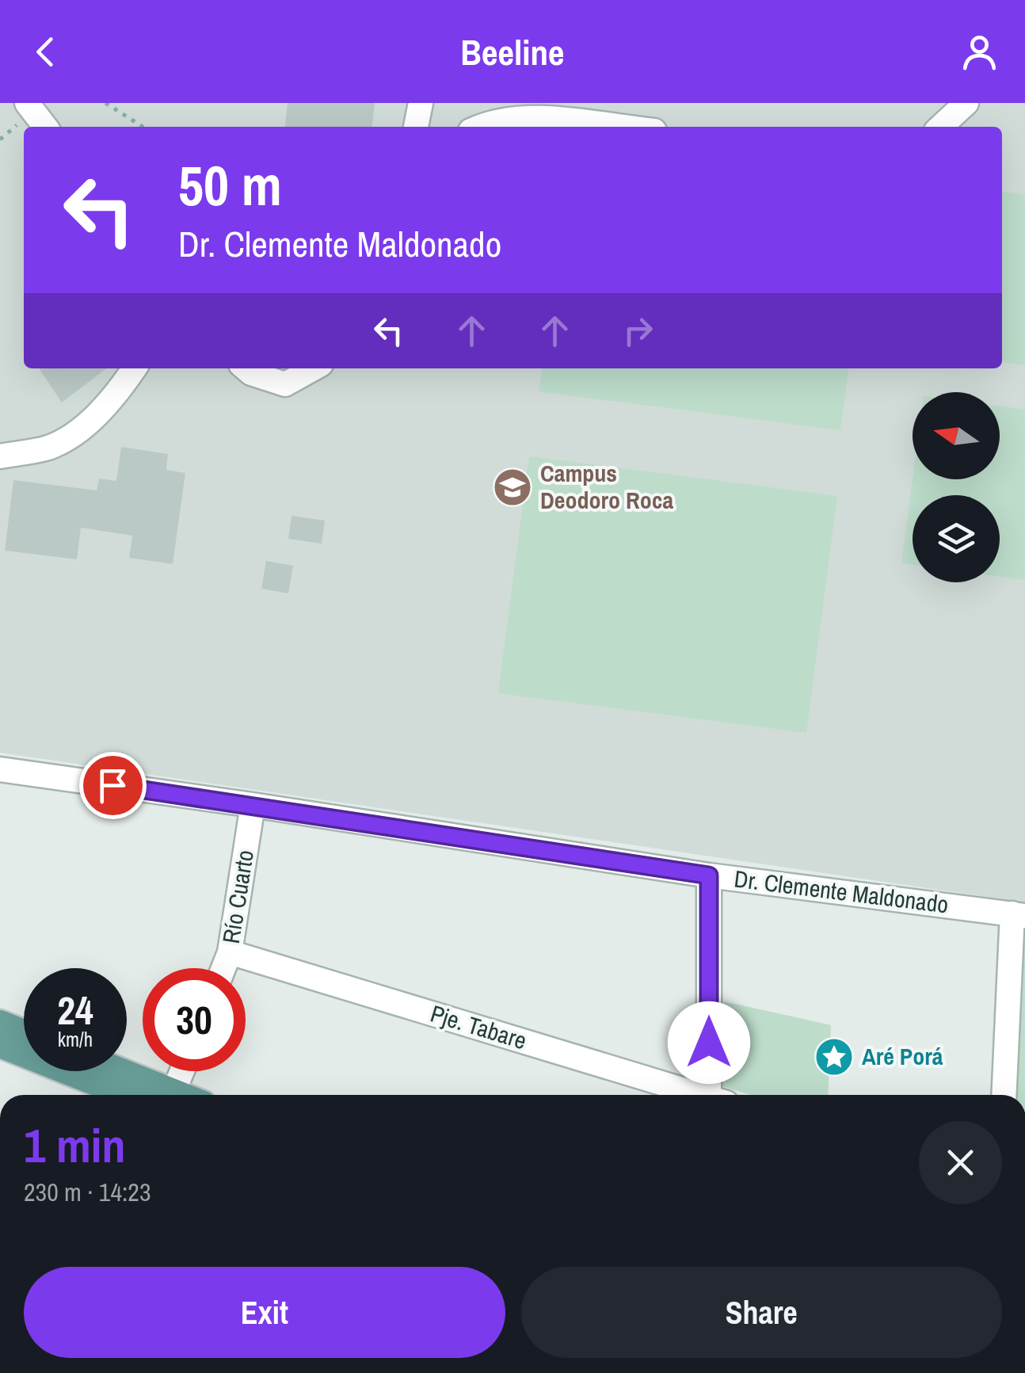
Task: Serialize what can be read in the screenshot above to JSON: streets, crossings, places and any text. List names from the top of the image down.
{
  "streets": {
    "street": ["Dr. Clemente Maldonado", "Río Cuarto", "Pje. Tabare"]
  },
  "crossings": [
    ["Dr. Clemente Maldonado", "Río Cuarto"],
    ["Río Cuarto", "Pje. Tabare"]
  ],
  "places": {
    "school or university": ["Campus Deodoro Roca"],
    "place": ["Aré Porá"]
  },
  "north": "left",
  "page": {
    "header": "Beeline",
    "turn": ["50 m", "Dr. Clemente Maldonado"],
    "speed": "24 km/h",
    "limit": "30",
    "heading": ["1 min", "230 m · 14:23"],
    "buttons": ["Exit", "Share"]
  }
}
